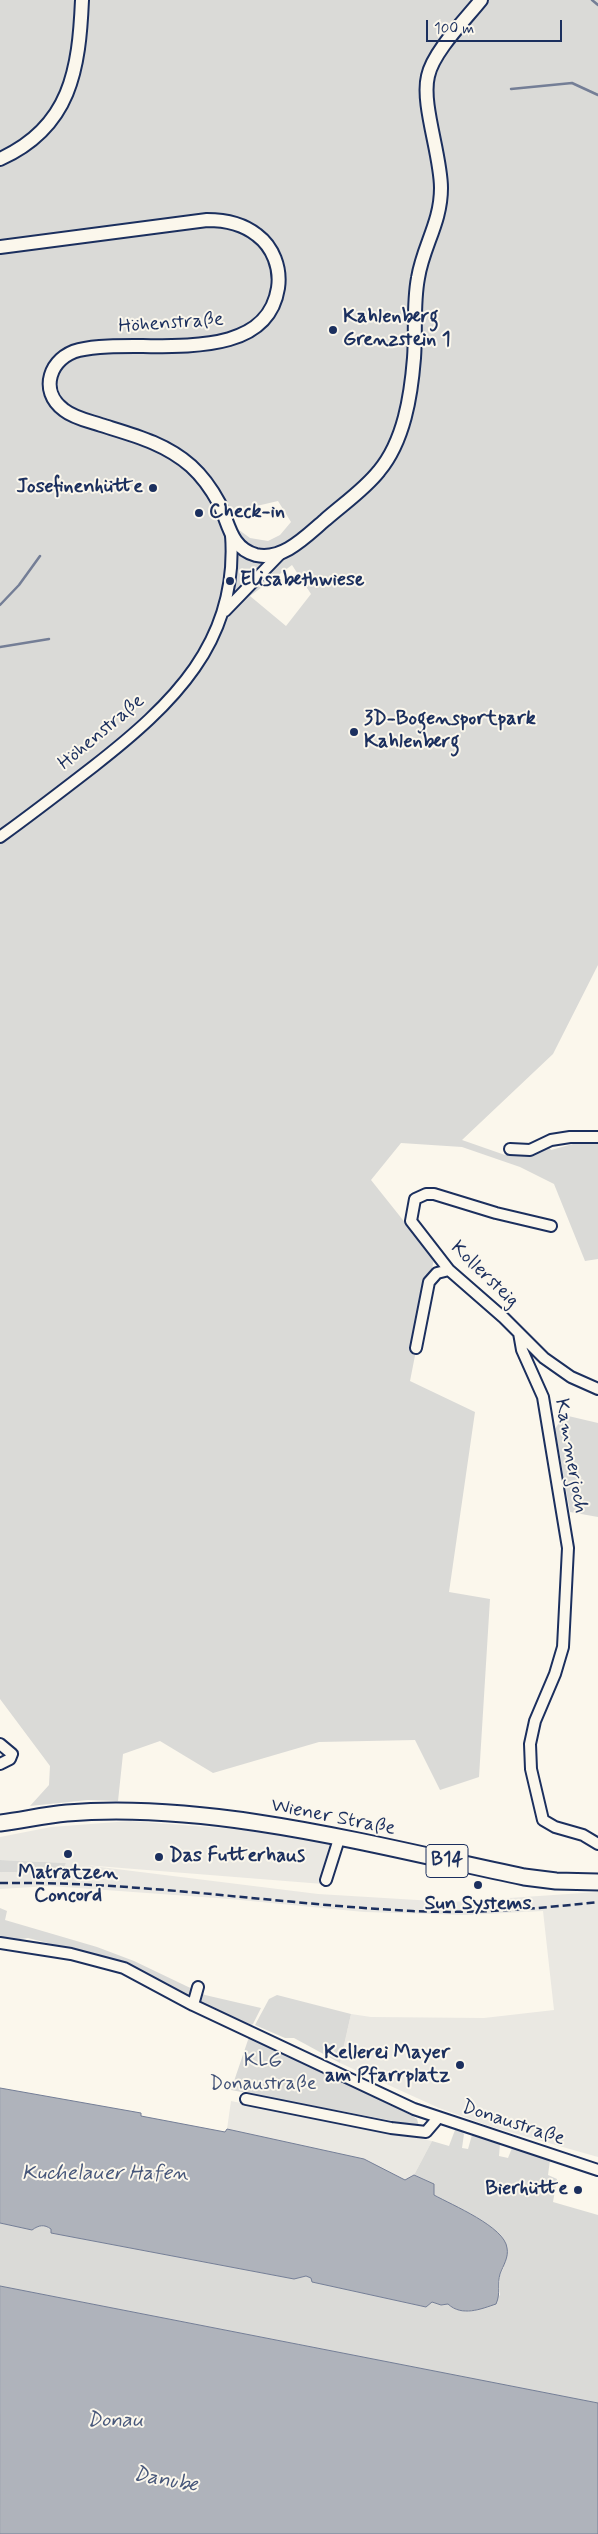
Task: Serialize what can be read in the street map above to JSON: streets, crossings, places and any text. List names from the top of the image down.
{
  "streets": {
    "main road": ["Wiener Straße", "B14"],
    "street": [
      "Höhenstraße",
      "Kollersteig",
      "Kammerjoch",
      "Donaustraße"
    ]
  },
  "crossings": [
    ["Kollersteig", "Kammerjoch"]
  ],
  "water": ["Kuchelauer Hafen", "Donau", "Danube"],
  "parks": ["KLG Donaustraße"],
  "places": [
    "Kahlenberg Grenzstein 1",
    "Josefinenhütte",
    "Check-in",
    "Elisabethwiese",
    "3D-Bogensportpark Kahlenberg",
    "Matratzen Concord",
    "Das Futterhaus",
    "Sun Systems",
    "Kellerei Mayer am Pfarrplatz",
    "Bierhütte"
  ],
  "scale_bar": "100 m"
}
